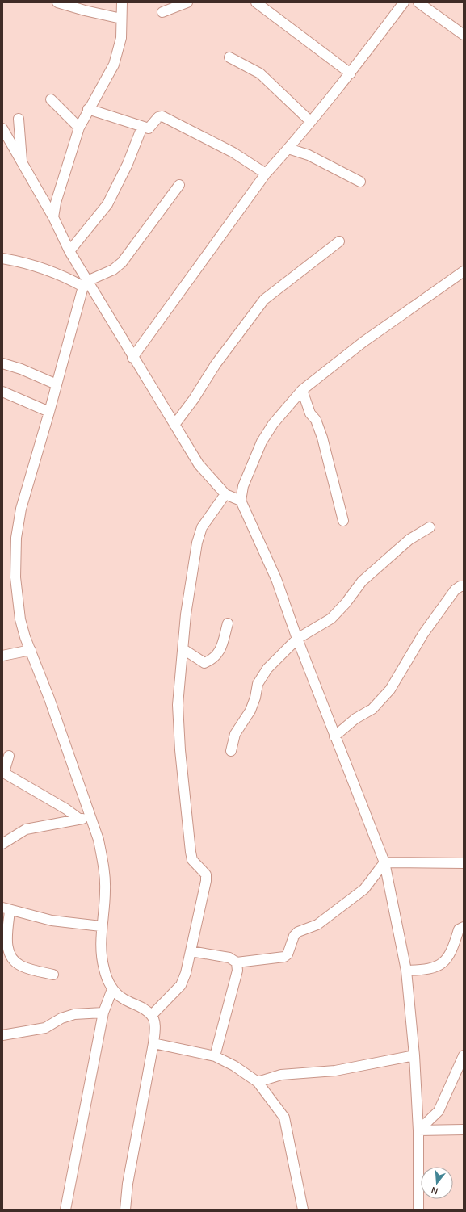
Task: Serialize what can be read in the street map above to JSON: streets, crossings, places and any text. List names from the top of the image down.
{
  "north": "bottom"
}
